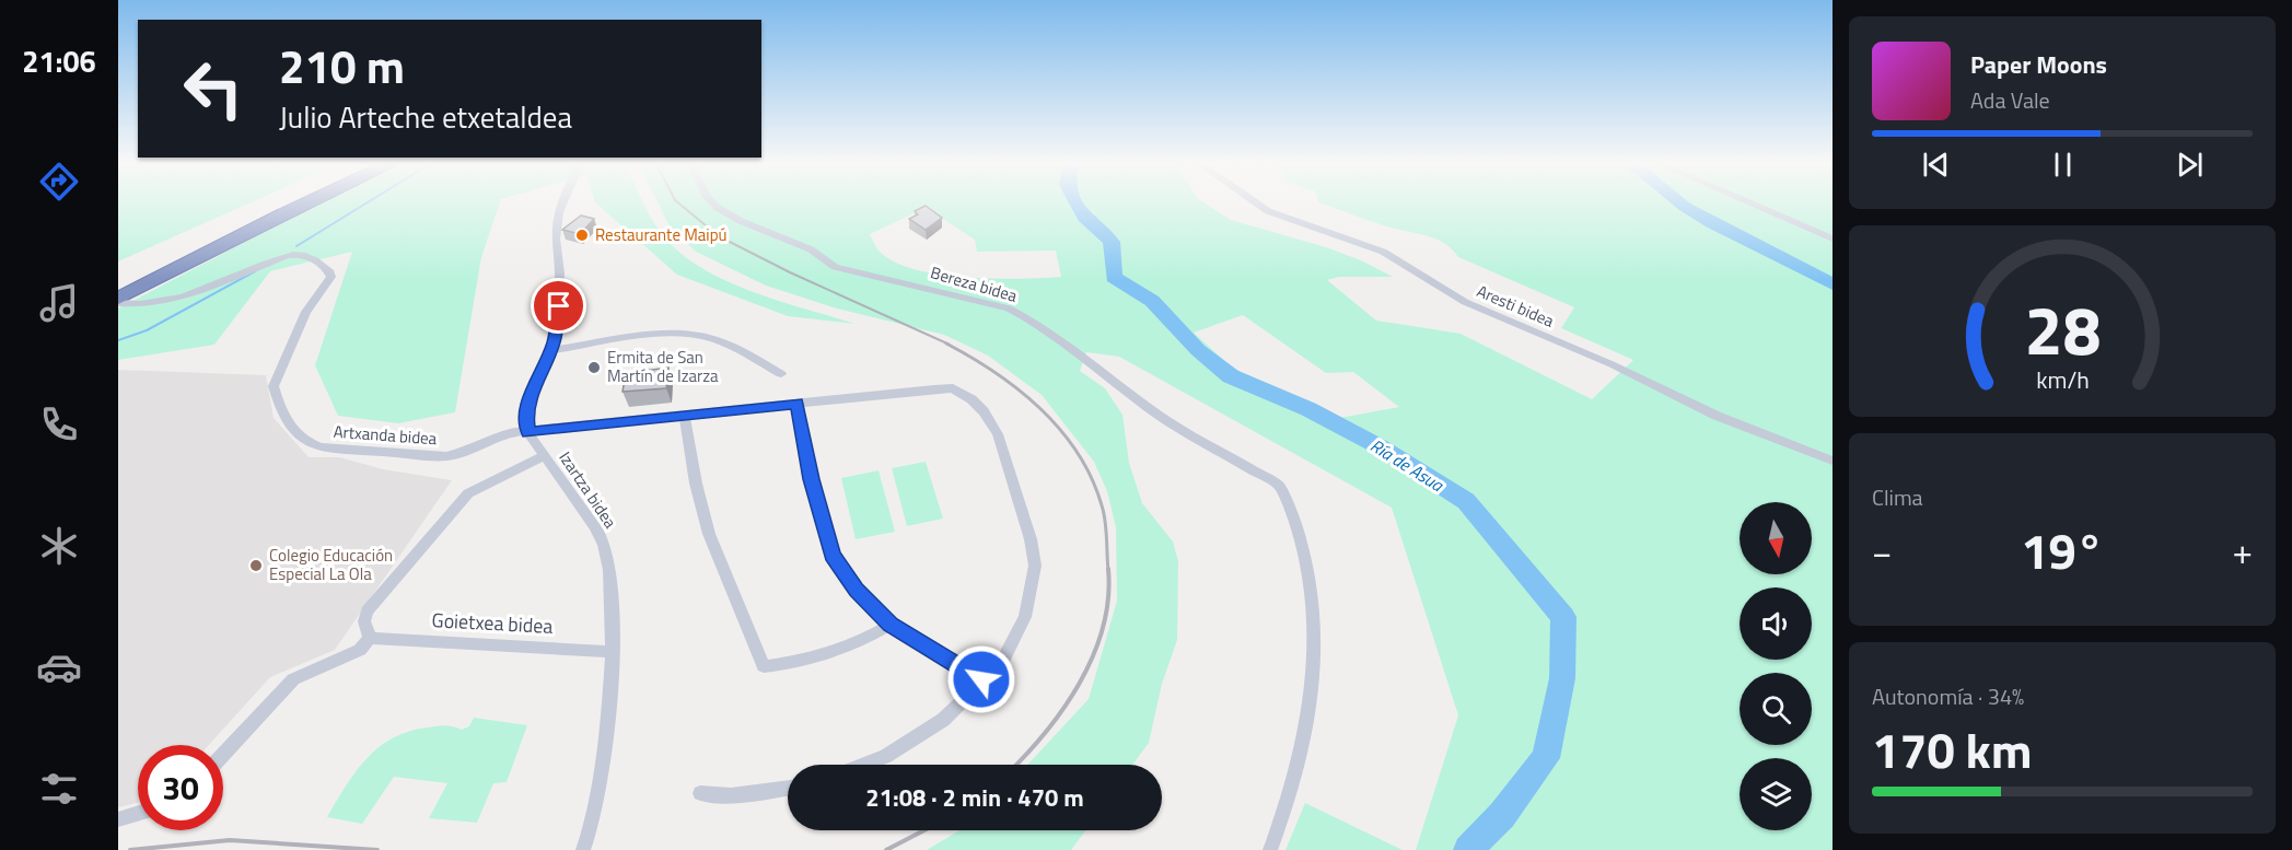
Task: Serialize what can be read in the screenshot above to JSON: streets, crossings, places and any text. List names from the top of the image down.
{
  "streets": {
    "street": [
      "Bereza bidea",
      "Aresti bidea",
      "Artxanda bidea",
      "Izartza bidea",
      "Goietxea bidea"
    ]
  },
  "crossings": [
    ["Artxanda bidea", "Izartza bidea"],
    ["Izartza bidea", "Goietxea bidea"]
  ],
  "water": ["Ría de Asua"],
  "places": ["Restaurante Maipú", "Ermita de San Martín de Izarza", "Colegio Educación Especial La Ola"],
  "north": "bottom",
  "page": {
    "tabs": "21:06",
    "turn": ["210 m", "Julio Arteche etxetaldea"],
    "song": ["Paper Moons", "Ada Vale"],
    "tile": [
      "Clima",
      ["Autonomía · 34%", "170 km"]
    ],
    "heat": ["−", "19°", "+"],
    "limit": "30",
    "trip": "21:08 · 2 min · 470 m",
    "gauge": ["28", "km/h"]
  }
}
